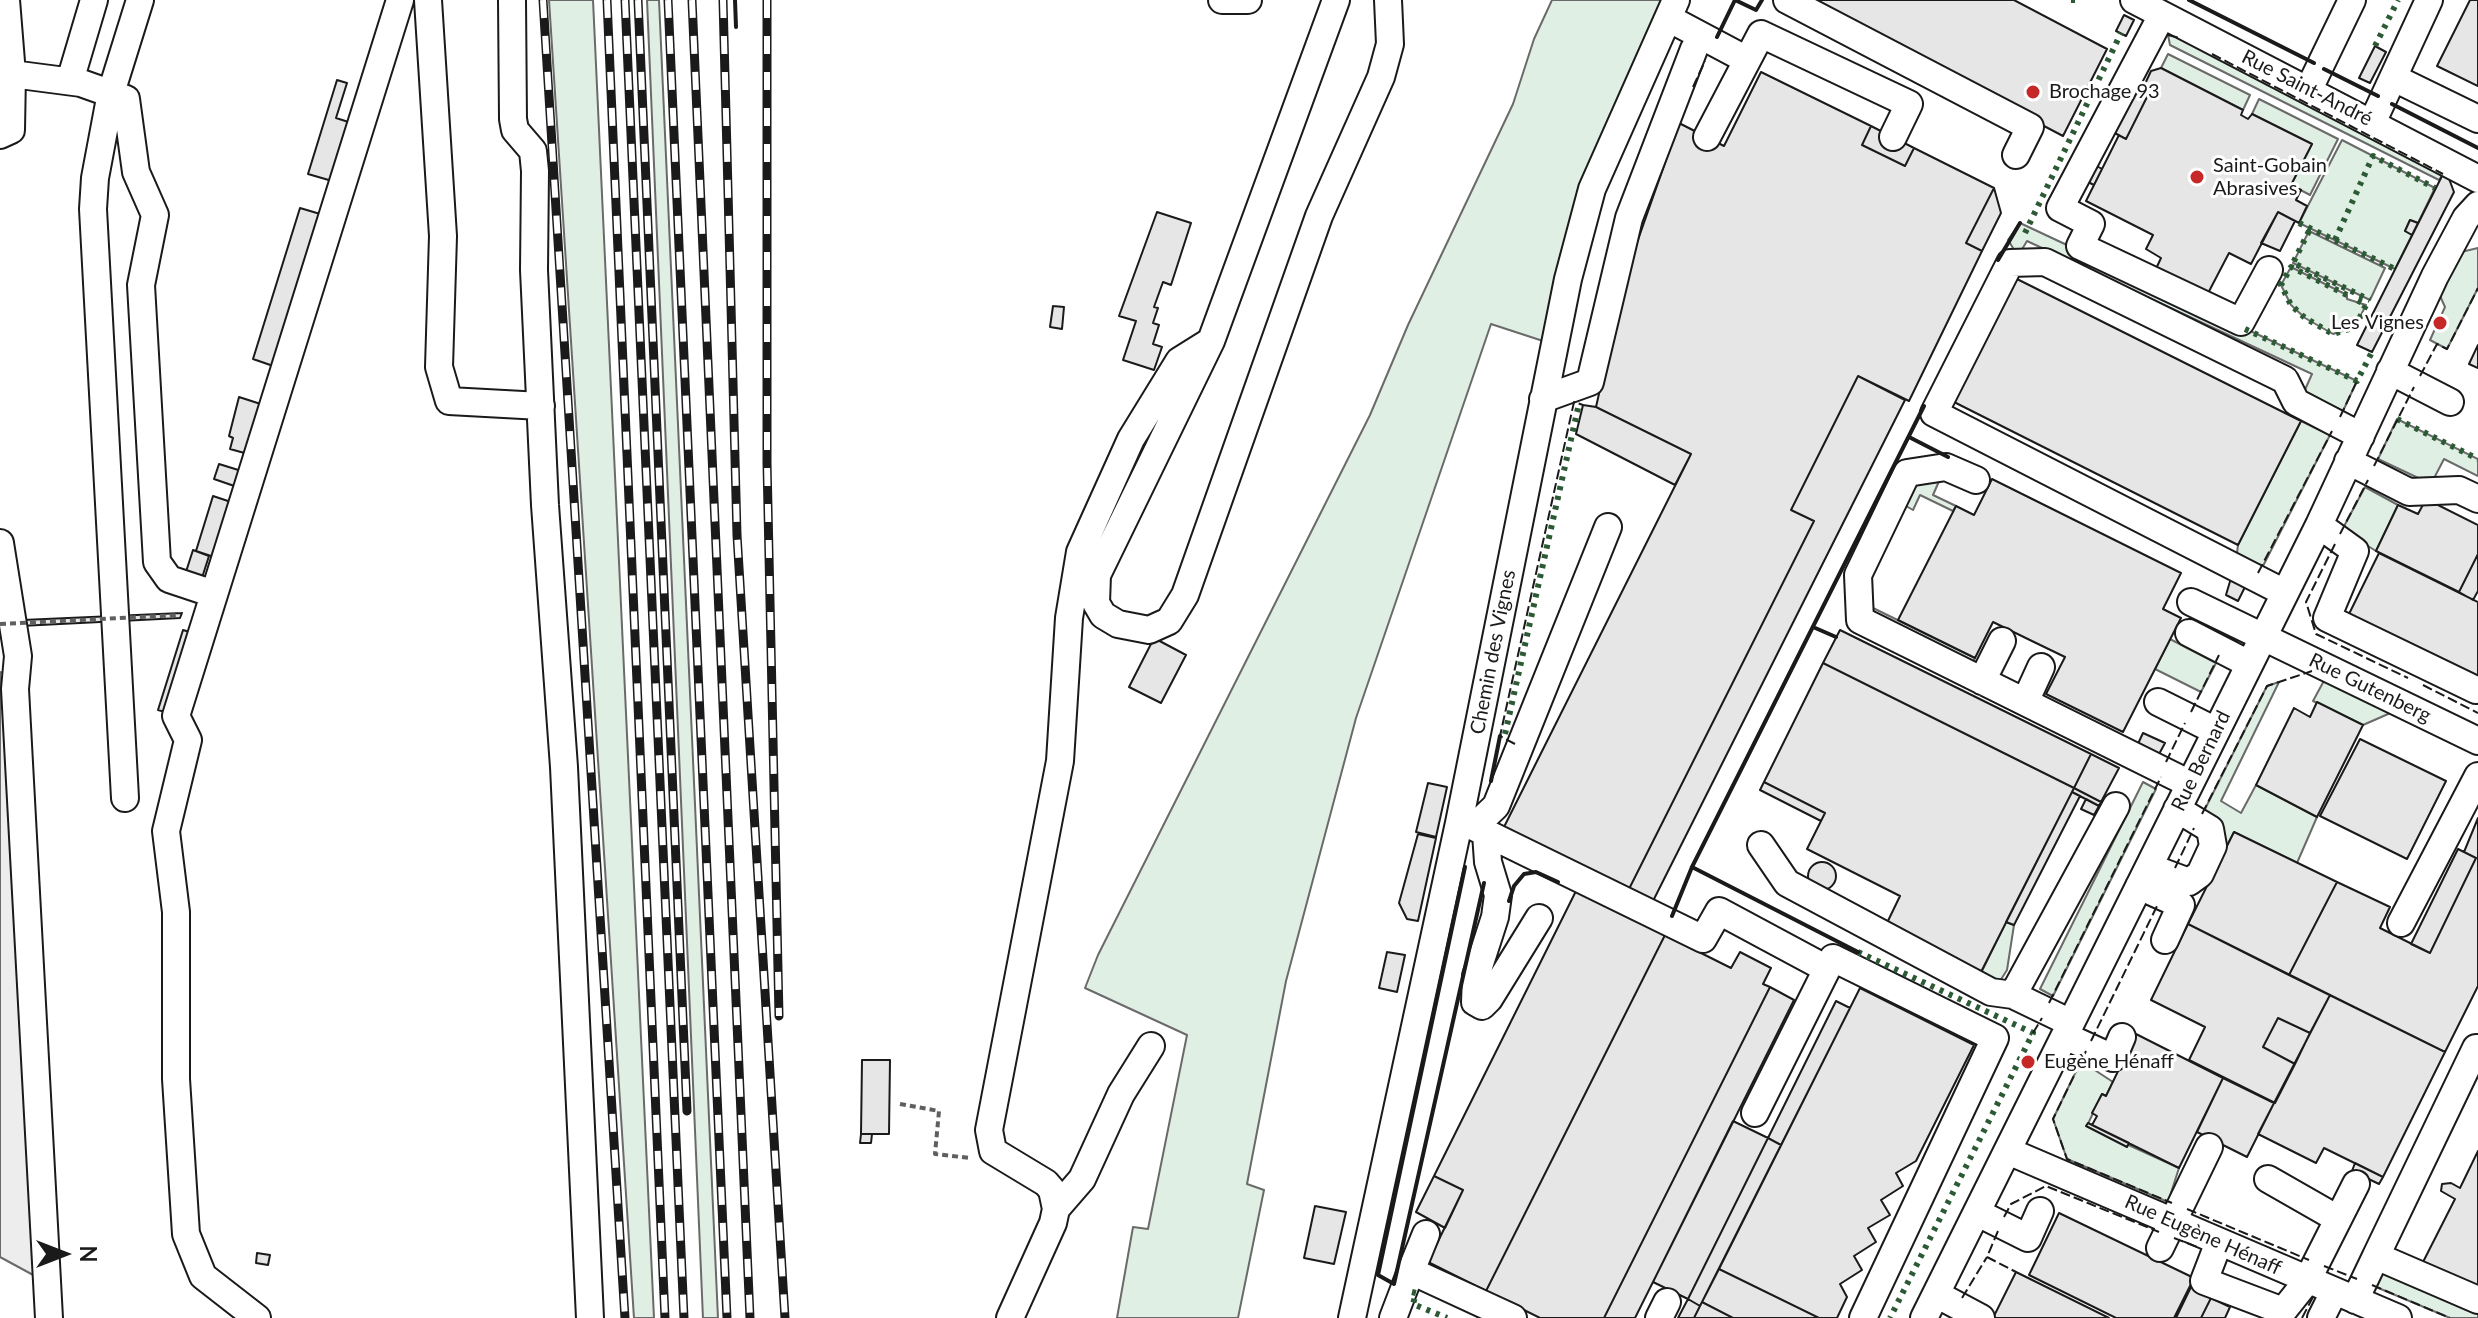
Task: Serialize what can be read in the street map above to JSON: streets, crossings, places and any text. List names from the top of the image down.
{
  "streets": {
    "street": [
      "Rue Saint-André",
      "Chemin des Vignes",
      "Rue Gutenberg",
      "Rue Bernard",
      "Rue Eugène Hénaff"
    ]
  },
  "crossings": [
    ["Rue Gutenberg", "Rue Bernard"],
    ["Rue Bernard", "Rue Eugène Hénaff"]
  ],
  "places": [
    "Brochage 93",
    "Saint-Gobain Abrasives",
    "Les Vignes",
    "Eugène Hénaff"
  ],
  "north": "right"
}
